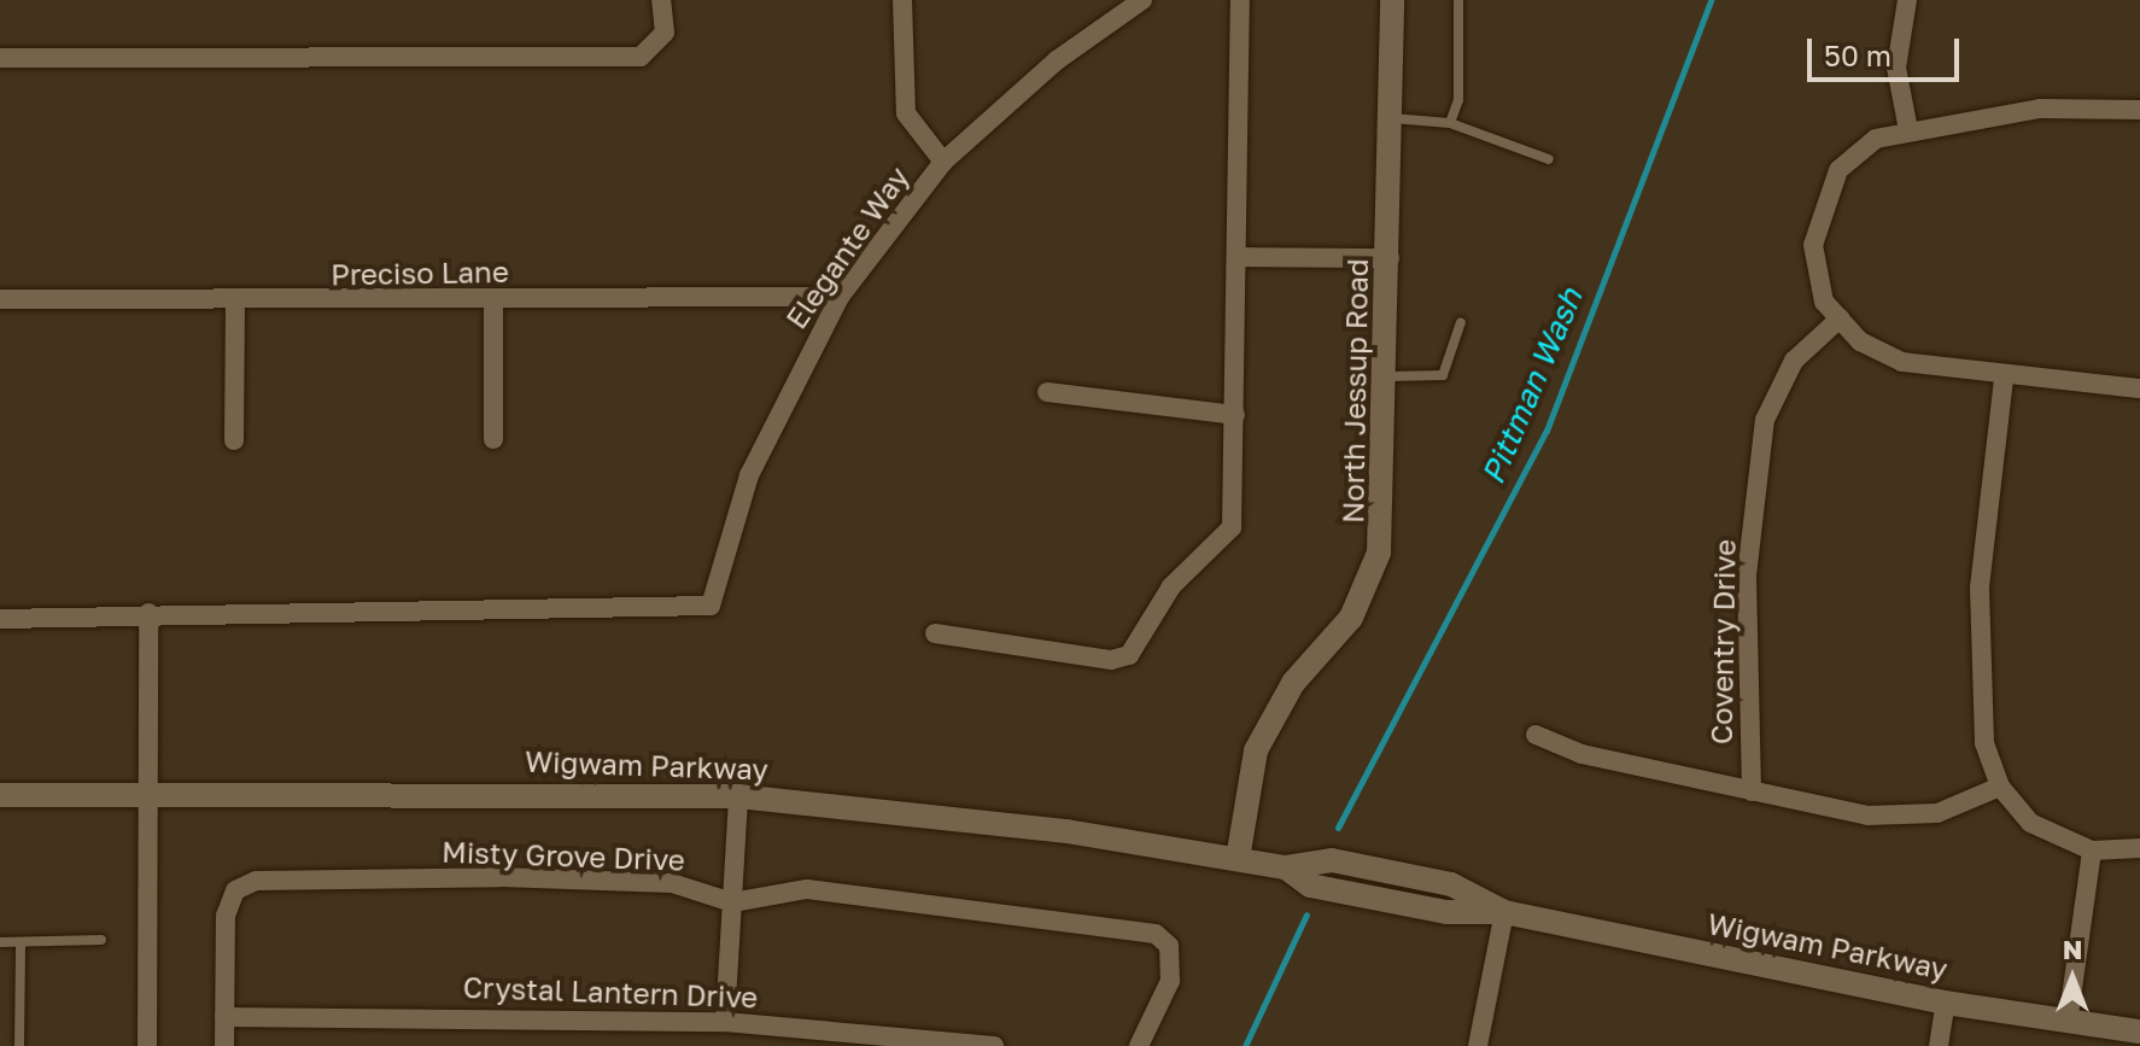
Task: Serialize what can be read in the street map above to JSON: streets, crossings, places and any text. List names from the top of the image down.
{
  "streets": {
    "main road": ["North Jessup Road", "Wigwam Parkway"],
    "street": [
      "Elegante Way",
      "Preciso Lane",
      "Coventry Drive",
      "Misty Grove Drive",
      "Crystal Lantern Drive"
    ]
  },
  "crossings": [
    ["Elegante Way", "Preciso Lane"],
    ["North Jessup Road", "Wigwam Parkway"],
    ["Misty Grove Drive", "Crystal Lantern Drive"]
  ],
  "water": ["Pittman Wash"],
  "scale_bar": "50 m",
  "north": "top"
}
